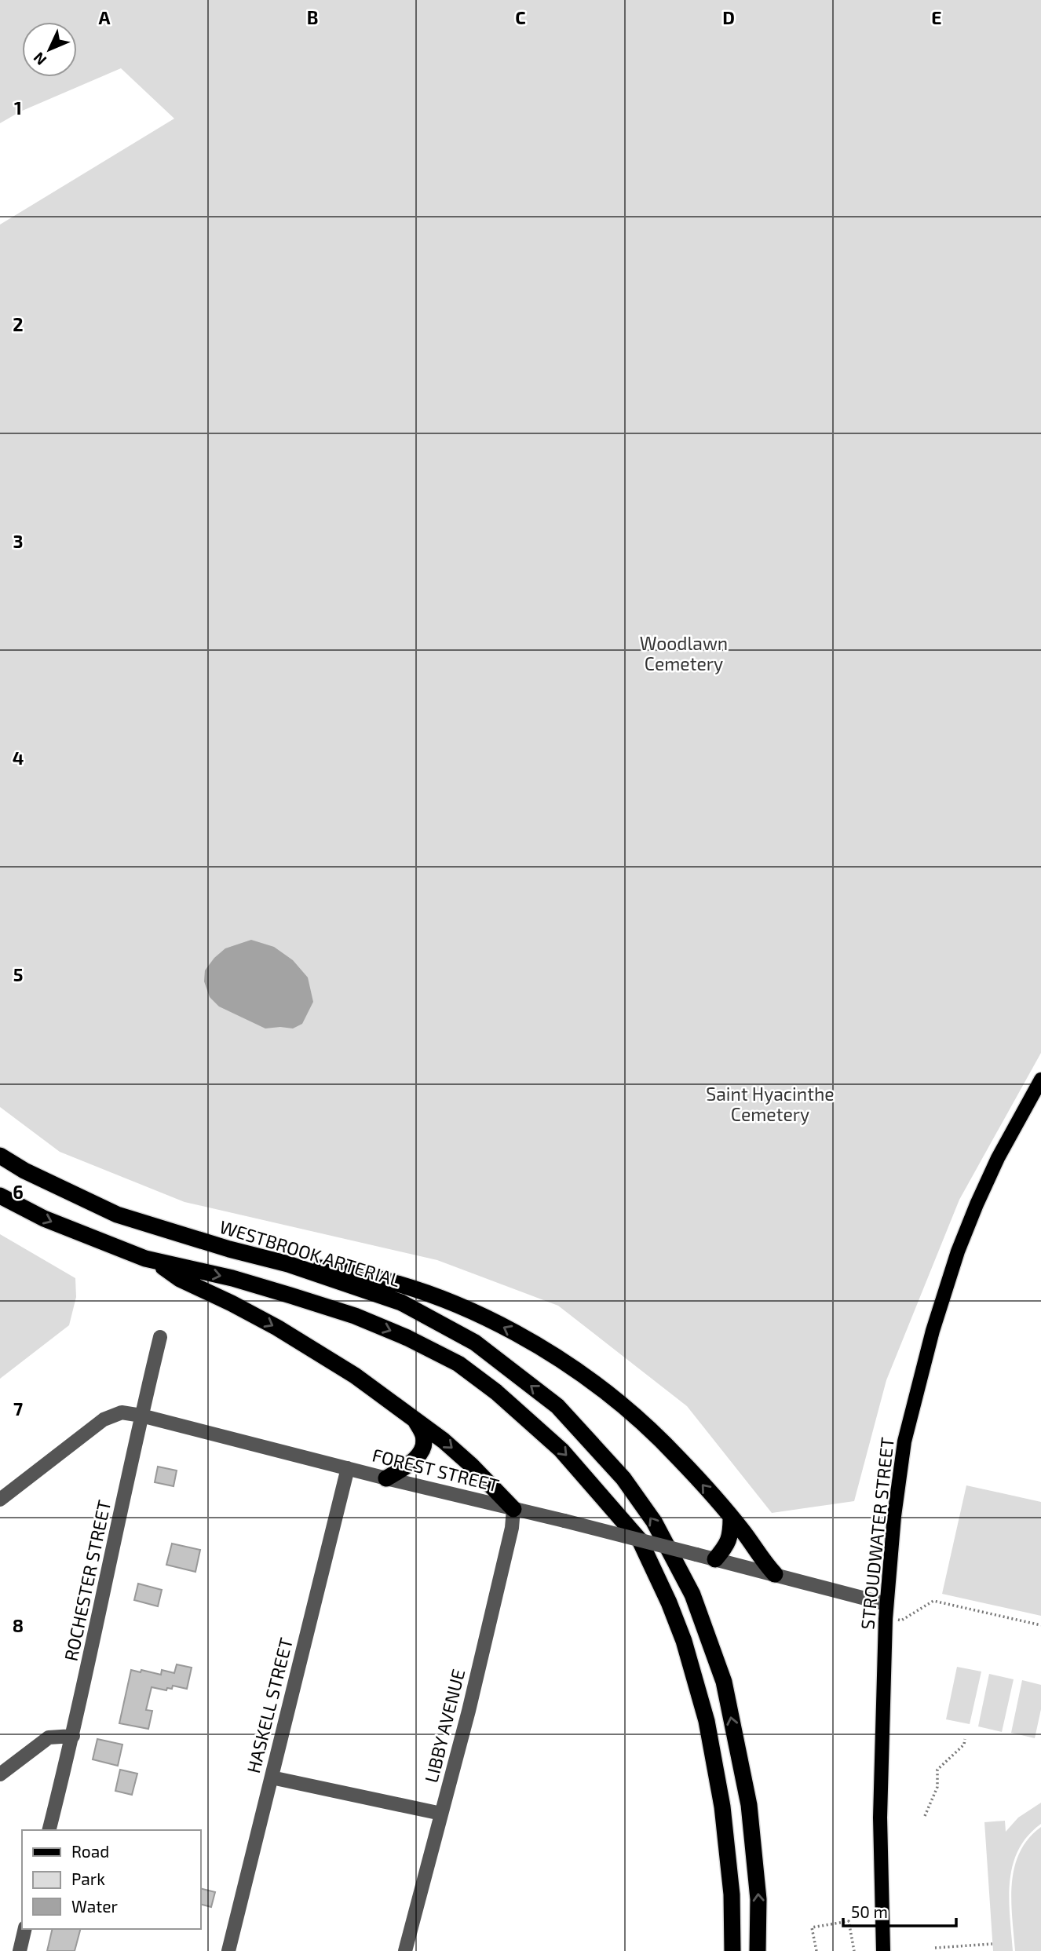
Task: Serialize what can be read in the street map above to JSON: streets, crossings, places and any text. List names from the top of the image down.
{
  "streets": {
    "highway": ["WESTBROOK ARTERIAL"],
    "main road": ["STROUDWATER STREET"],
    "street": [
      "FOREST STREET",
      "ROCHESTER STREET",
      "HASKELL STREET",
      "LIBBY AVENUE"
    ]
  },
  "crossings": [
    ["FOREST STREET", "STROUDWATER STREET"],
    ["FOREST STREET", "ROCHESTER STREET"],
    ["FOREST STREET", "HASKELL STREET"],
    ["FOREST STREET", "LIBBY AVENUE"]
  ],
  "parks": ["Woodlawn Cemetery", "Saint Hyacinthe Cemetery"],
  "legend": ["Road", "Park", "Water"],
  "scale_bar": "50 m",
  "north": "bottom left",
  "grid": {
    "columns": [
      "A",
      "B",
      "C",
      "D",
      "E"
    ],
    "rows": [
      "1",
      "2",
      "3",
      "4",
      "5",
      "6",
      "7",
      "8"
    ]
  }
}
